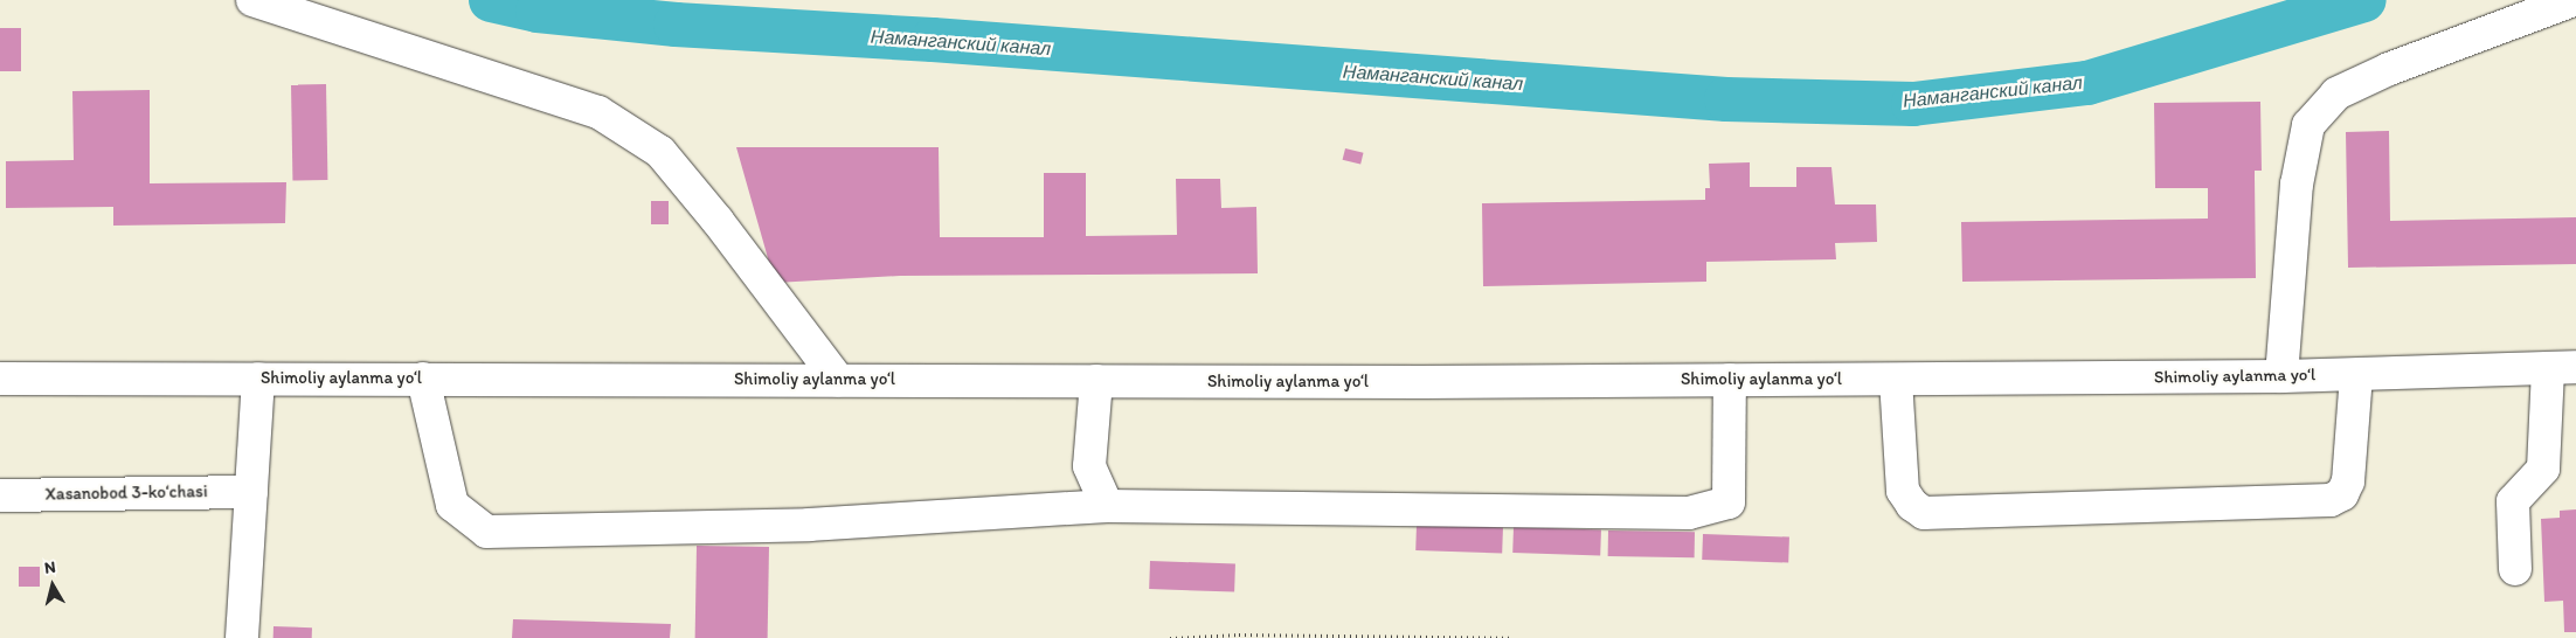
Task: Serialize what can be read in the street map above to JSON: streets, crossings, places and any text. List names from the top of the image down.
{
  "streets": {
    "main road": ["Shimoliy aylanma yoʻl", "Xasanobod 3-koʻchasi"]
  },
  "water": ["Наманганский канал"],
  "north": "top"
}
